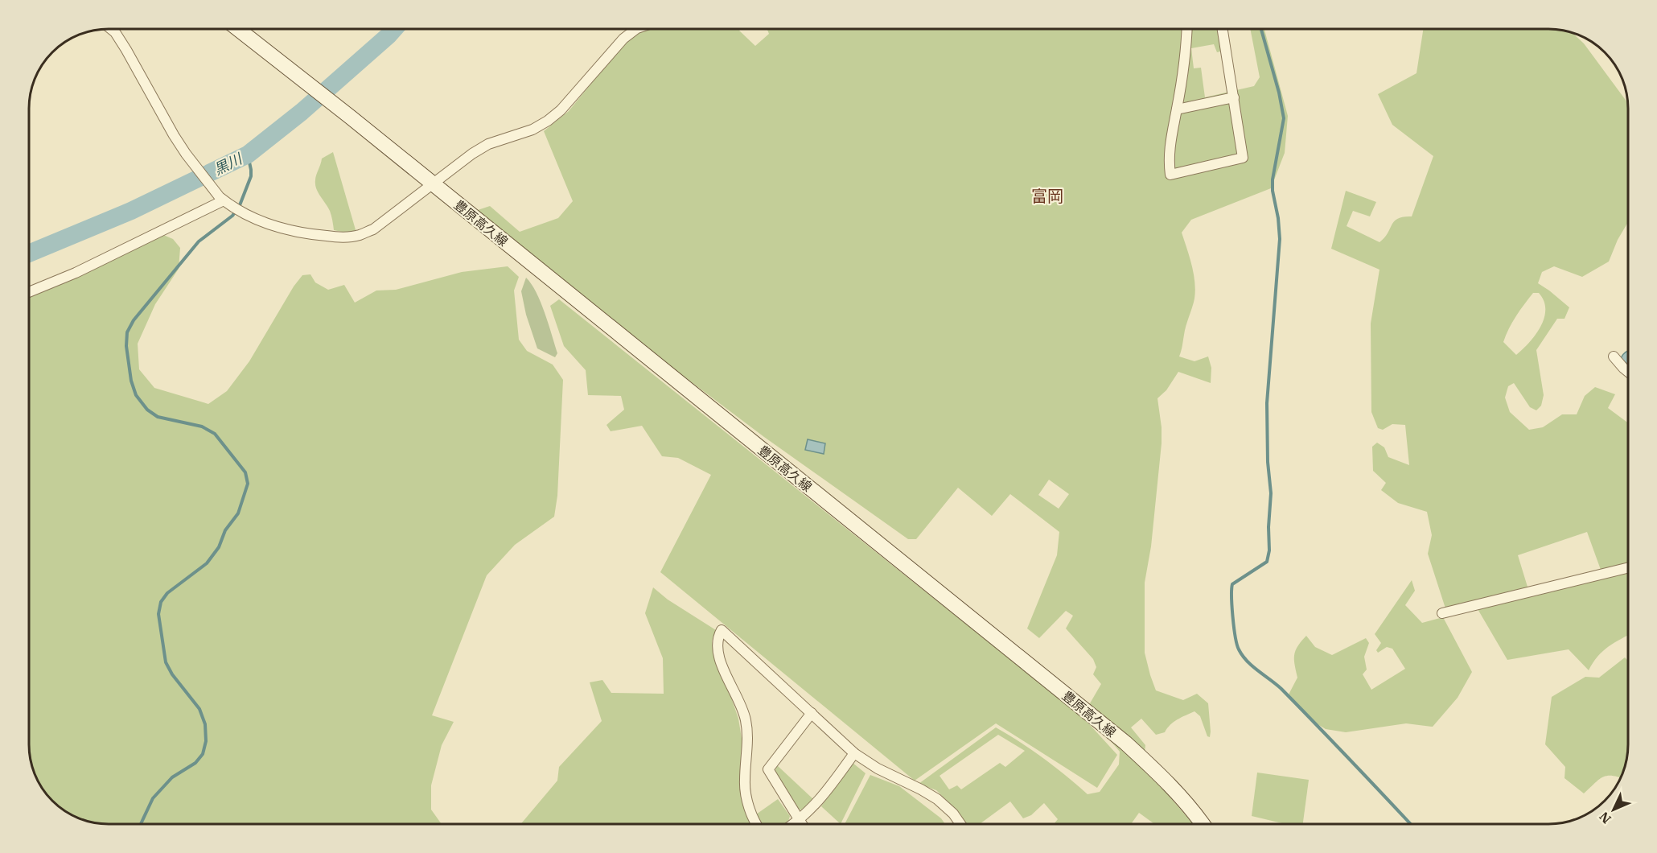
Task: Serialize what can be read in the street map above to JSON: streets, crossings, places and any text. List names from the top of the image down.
{
  "streets": {
    "main road": ["豊原高久線"]
  },
  "districts": ["富岡"],
  "water": ["黒川"],
  "north": "bottom left"
}
